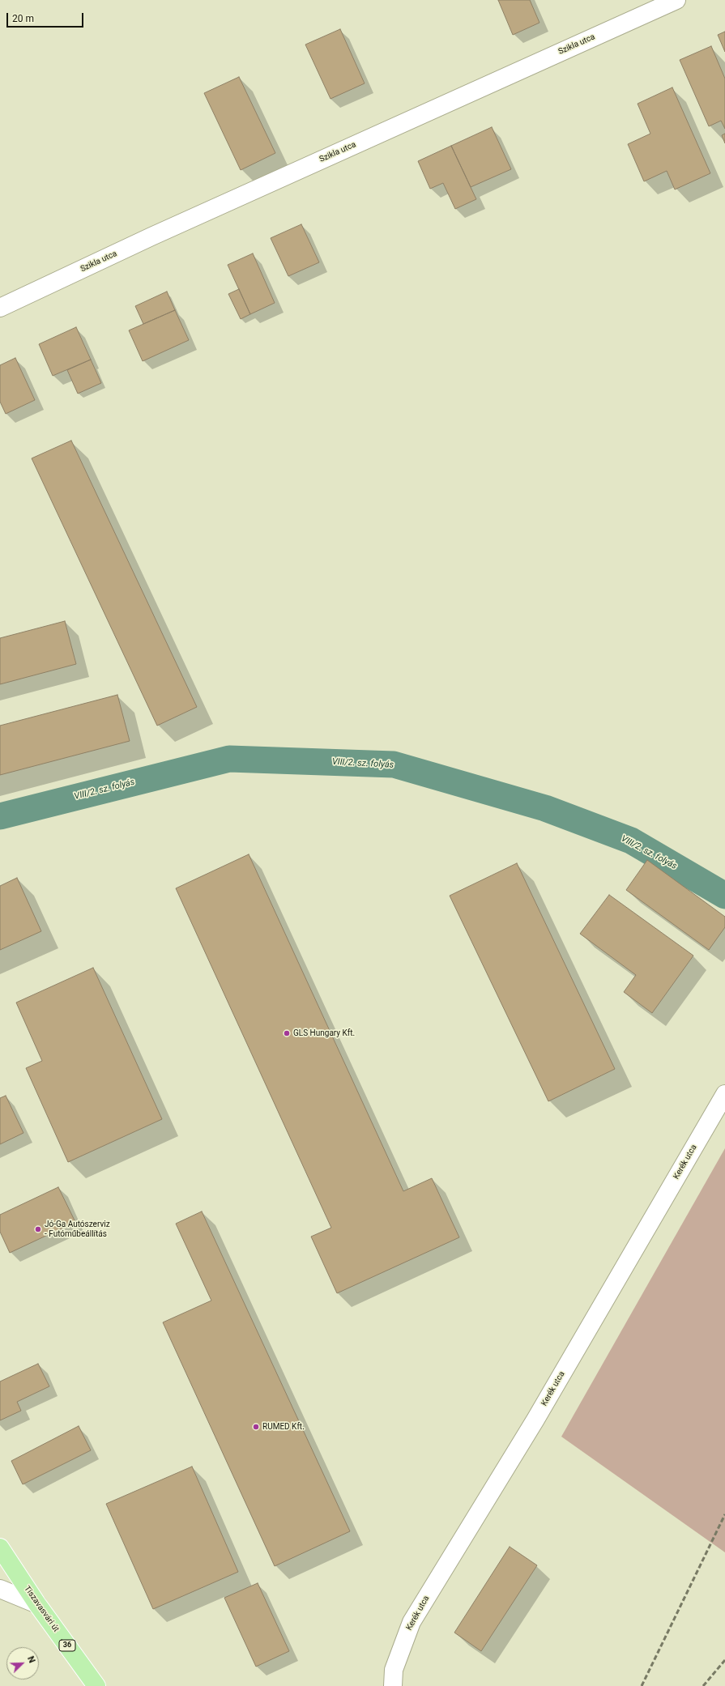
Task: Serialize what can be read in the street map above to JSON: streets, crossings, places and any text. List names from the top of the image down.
{
  "streets": {
    "main road": ["Tiszavasvári út", "36"],
    "street": ["Szikla utca", "Kerék utca"]
  },
  "water": ["VIII/2. sz. folyás"],
  "places": ["GLS Hungary Kft.", "Jó-Ga Autószerviz - Futóműbeállítás", "RUMED Kft."],
  "scale_bar": "20 m",
  "north": "top right"
}
